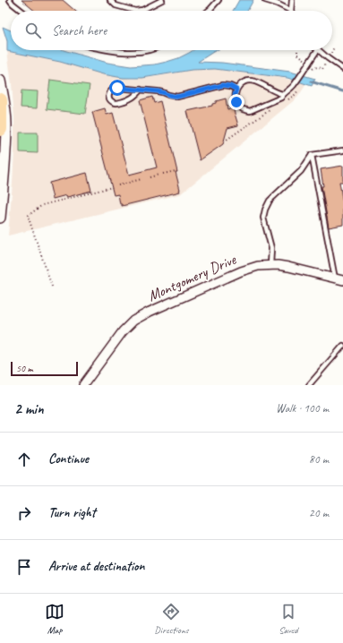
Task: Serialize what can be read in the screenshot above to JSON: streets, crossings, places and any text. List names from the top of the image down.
{
  "streets": {
    "street": ["Montgomery Drive"]
  },
  "scale_bar": "50 m",
  "page": {
    "search": "Search here",
    "scale": "50 m",
    "heading": ["2 min", "Walk · 100 m"],
    "list": [
      ["Continue", "80 m"],
      ["Turn right", "20 m"],
      "Arrive at destination"
    ],
    "nav": ["Map", "Directions", "Saved"]
  }
}
